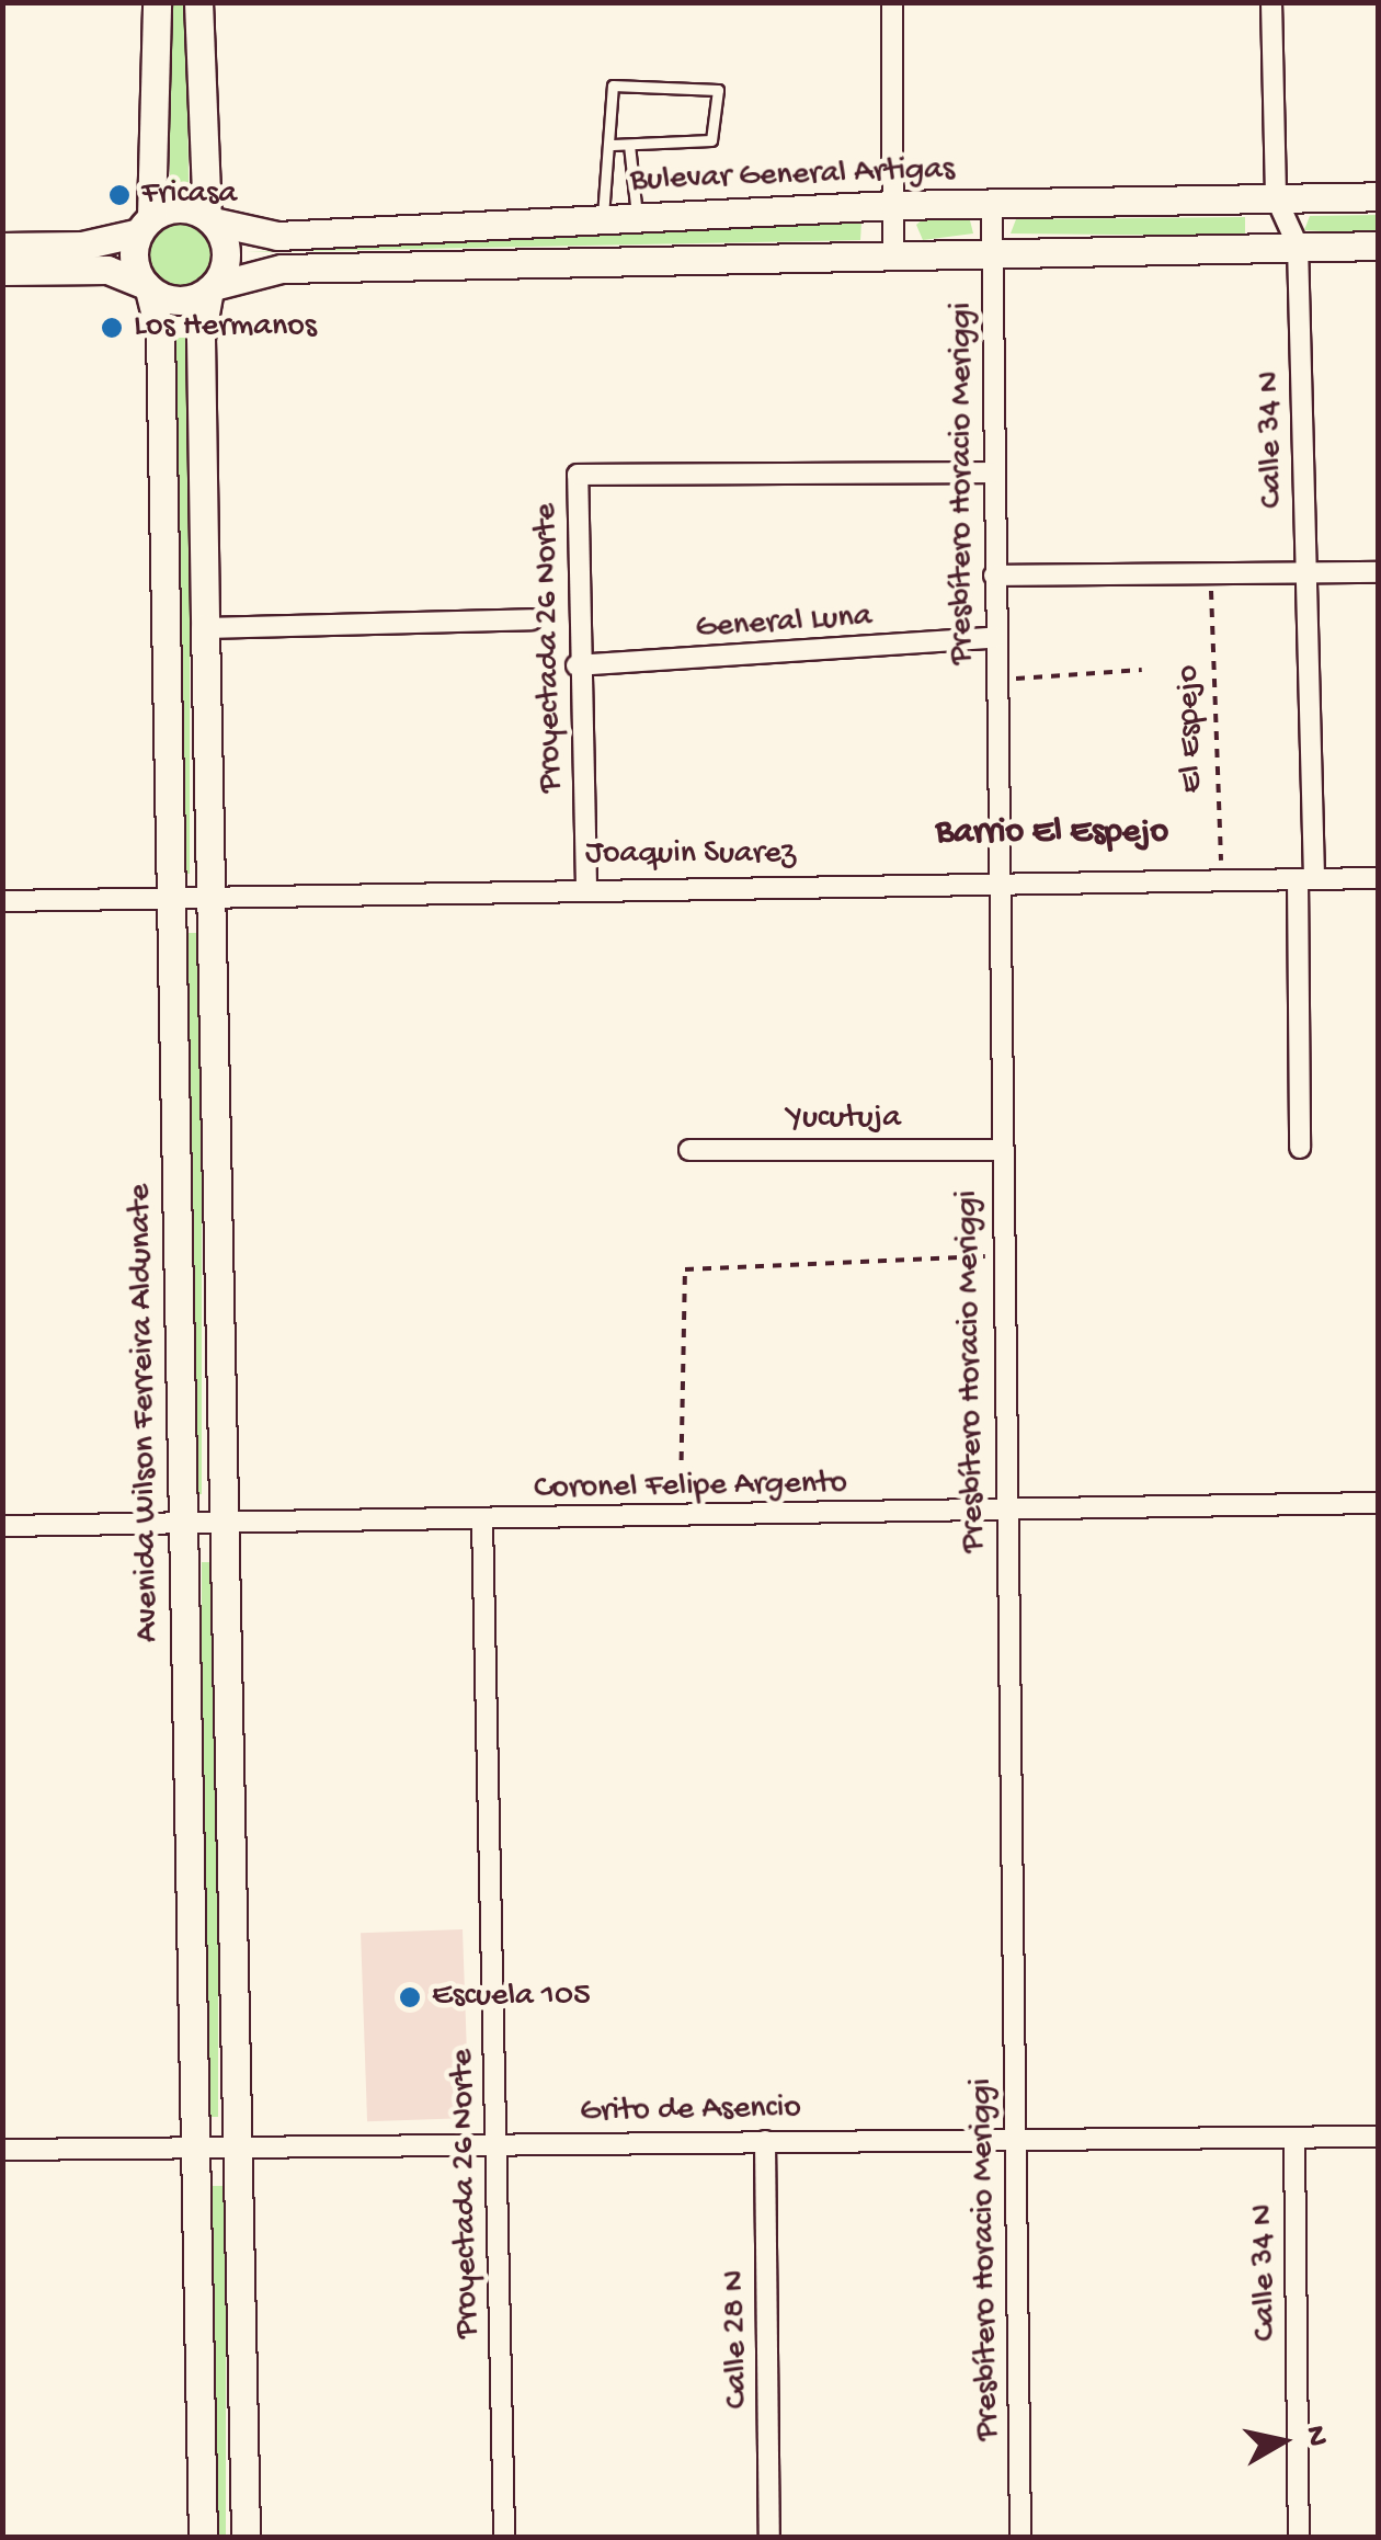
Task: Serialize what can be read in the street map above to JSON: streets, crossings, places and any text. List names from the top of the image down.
{
  "streets": {
    "street": [
      "Bulevar General Artigas",
      "Calle 34 N",
      "Presbítero Horacio Meriggi",
      "General Luna",
      "Proyectada 26 Norte",
      "Joaquin Suarez",
      "Yucutuja",
      "Avenida Wilson Ferreira Aldunate",
      "Coronel Felipe Argento",
      "Grito de Asencio",
      "Calle 28 N"
    ],
    "path": ["El Espejo"]
  },
  "crossings": [
    ["Bulevar General Artigas", "Calle 34 N"],
    ["Bulevar General Artigas", "Presbítero Horacio Meriggi"],
    ["Bulevar General Artigas", "Avenida Wilson Ferreira Aldunate"],
    ["Calle 34 N", "Joaquin Suarez"],
    ["Calle 34 N", "Grito de Asencio"],
    ["Presbítero Horacio Meriggi", "General Luna"],
    ["Presbítero Horacio Meriggi", "Proyectada 26 Norte"],
    ["Presbítero Horacio Meriggi", "Joaquin Suarez"],
    ["Presbítero Horacio Meriggi", "Yucutuja"],
    ["Presbítero Horacio Meriggi", "Coronel Felipe Argento"],
    ["Presbítero Horacio Meriggi", "Grito de Asencio"],
    ["General Luna", "Proyectada 26 Norte"],
    ["Proyectada 26 Norte", "Joaquin Suarez"],
    ["Proyectada 26 Norte", "Coronel Felipe Argento"],
    ["Proyectada 26 Norte", "Grito de Asencio"],
    ["El Espejo", "Joaquin Suarez"],
    ["Joaquin Suarez", "Avenida Wilson Ferreira Aldunate"],
    ["Avenida Wilson Ferreira Aldunate", "Coronel Felipe Argento"],
    ["Avenida Wilson Ferreira Aldunate", "Grito de Asencio"],
    ["Grito de Asencio", "Calle 28 N"]
  ],
  "districts": ["Barrio El Espejo"],
  "places": ["Fricasa", "Los Hermanos", "Escuela 105"],
  "north": "right"
}
